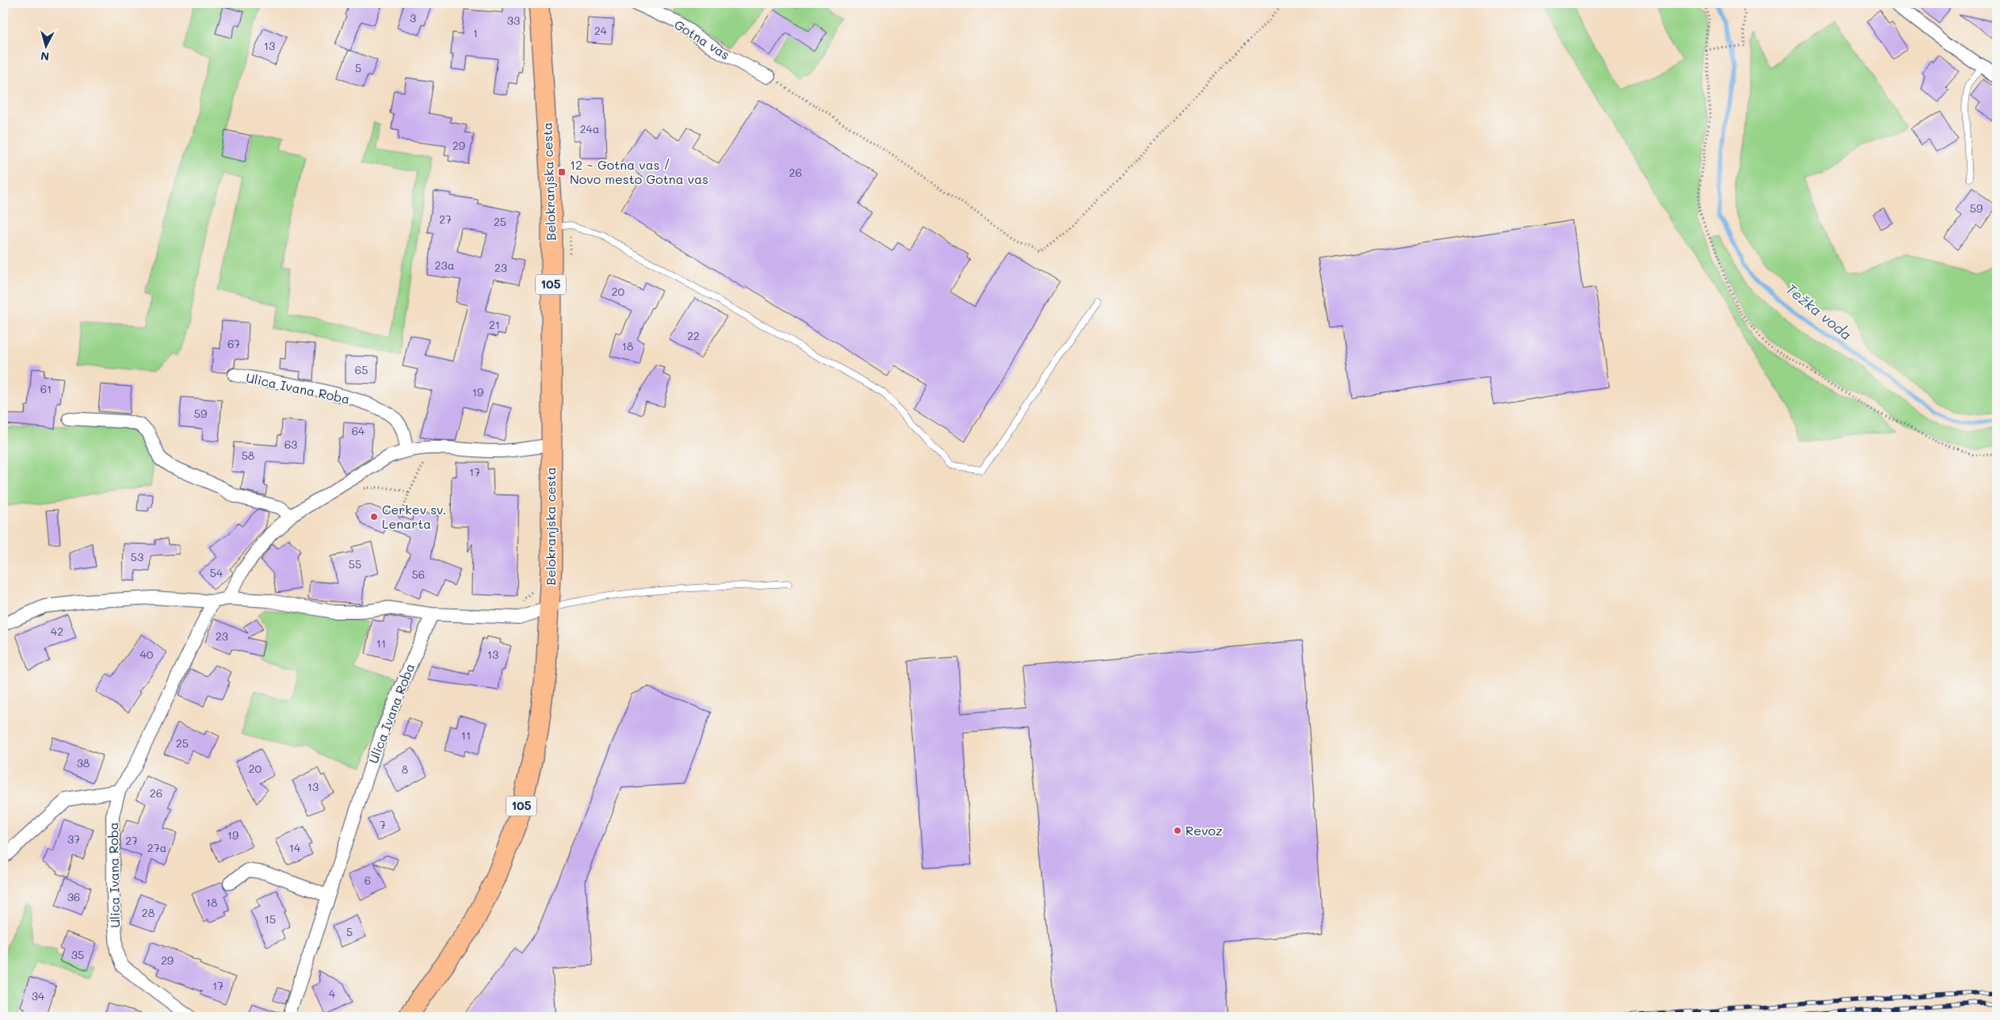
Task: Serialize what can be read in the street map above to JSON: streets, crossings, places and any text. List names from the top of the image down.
{
  "streets": {
    "main road": ["Belokranjska cesta", "105"],
    "street": ["Gotna vas", "Ulica Ivana Roba"]
  },
  "water": ["Težka voda"],
  "places": {
    "transit": ["12 ~ Gotna vas / Novo mesto Gotna vas"],
    "other": ["Cerkev sv. Lenarta", "Revoz"]
  },
  "house_numbers": [
    "3",
    "33",
    "24",
    "1",
    "13",
    "5",
    "24a",
    "29",
    "26",
    "59",
    "27",
    "25",
    "23a",
    "23",
    "20",
    "21",
    "22",
    "67",
    "18",
    "65",
    "61",
    "19",
    "59",
    "64",
    "63",
    "58",
    "17",
    "53",
    "55",
    "54",
    "56",
    "42",
    "23",
    "11",
    "40",
    "13",
    "11",
    "25",
    "38",
    "20",
    "8",
    "13",
    "26",
    "7",
    "19",
    "37",
    "27",
    "27a",
    "14",
    "6",
    "36",
    "18",
    "28",
    "15",
    "5",
    "35",
    "29",
    "17",
    "4",
    "34"
  ],
  "north": "bottom"
}
